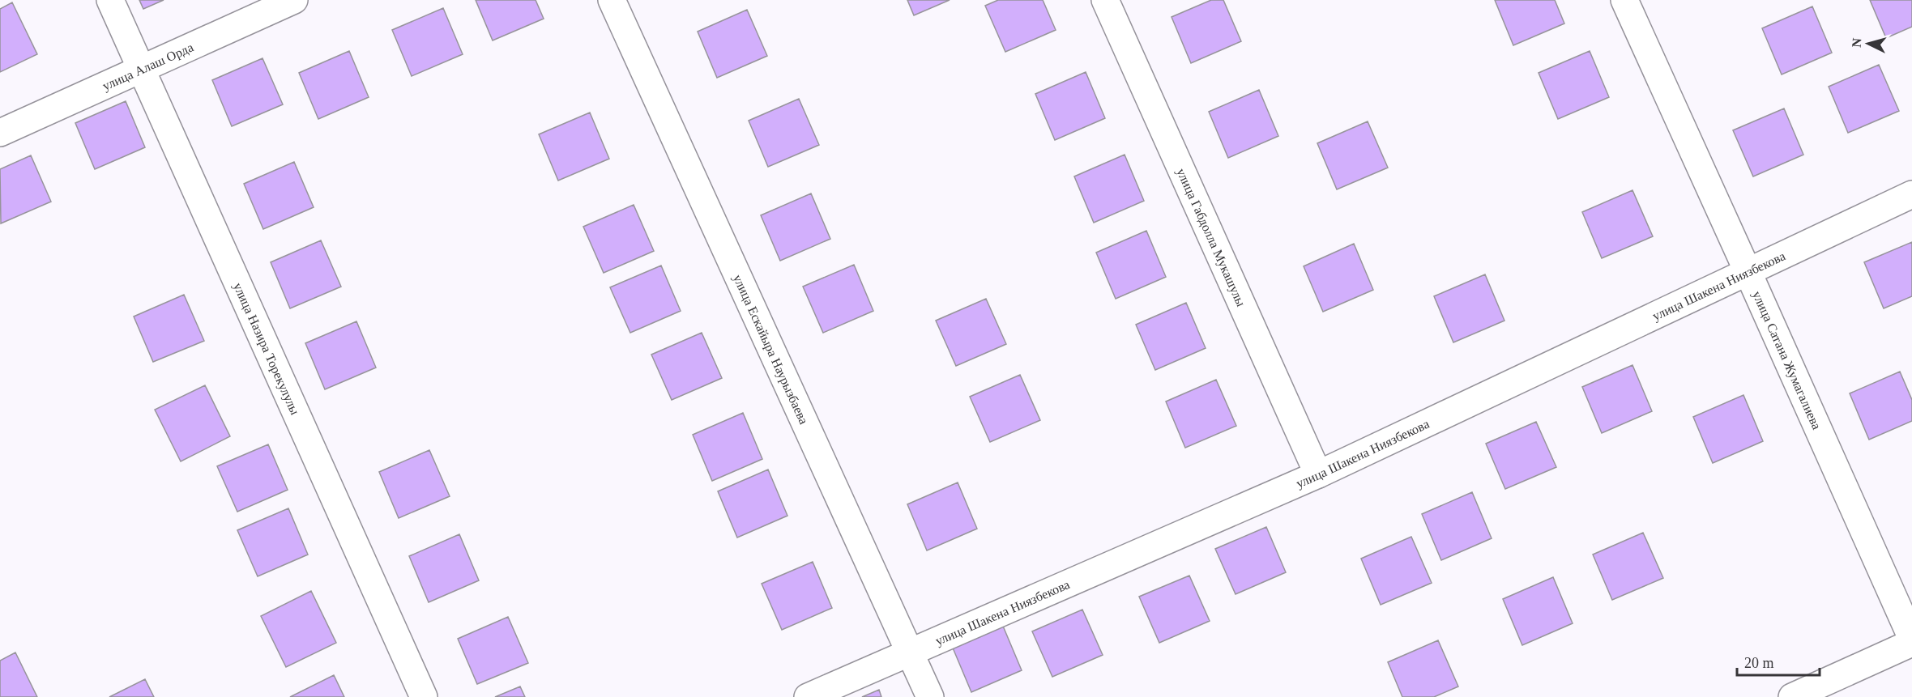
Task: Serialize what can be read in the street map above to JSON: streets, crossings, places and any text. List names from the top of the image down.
{
  "streets": {
    "street": [
      "улица Алаш Орда",
      "улица Габдолла Мукашулы",
      "улица Шакена Ниязбекова",
      "улица Назира Торекулулы",
      "улица Ескайыра Наурызбаева",
      "улица Сатана Жумагалиева"
    ]
  },
  "crossings": [
    ["улица Алаш Орда", "улица Назира Торекулулы"],
    ["улица Габдолла Мукашулы", "улица Шакена Ниязбекова"],
    ["улица Шакена Ниязбекова", "улица Ескайыра Наурызбаева"],
    ["улица Шакена Ниязбекова", "улица Сатана Жумагалиева"]
  ],
  "scale_bar": "20 m",
  "north": "left"
}
